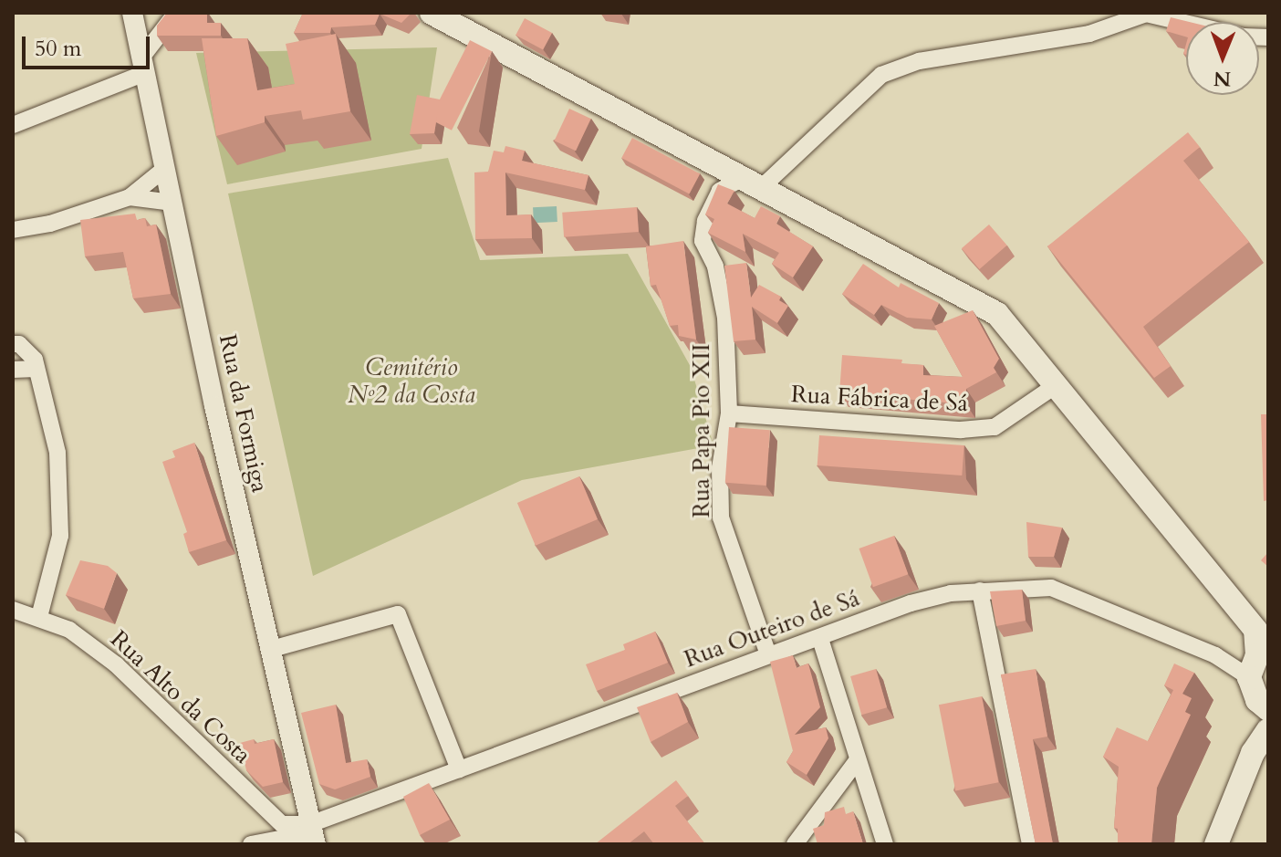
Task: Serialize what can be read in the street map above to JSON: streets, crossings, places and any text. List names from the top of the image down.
{
  "streets": {
    "street": [
      "Rua Fábrica de Sá",
      "Rua da Formiga",
      "Rua Papa Pio XII",
      "Rua Outeiro de Sá",
      "Rua Alto da Costa"
    ]
  },
  "crossings": [
    ["Rua Fábrica de Sá", "Rua Papa Pio XII"],
    ["Rua da Formiga", "Rua Outeiro de Sá"],
    ["Rua da Formiga", "Rua Alto da Costa"],
    ["Rua Papa Pio XII", "Rua Outeiro de Sá"],
    ["Rua Outeiro de Sá", "Rua Alto da Costa"]
  ],
  "parks": ["Cemitério Nº2 da Costa"],
  "scale_bar": "50 m",
  "north": "bottom"
}
